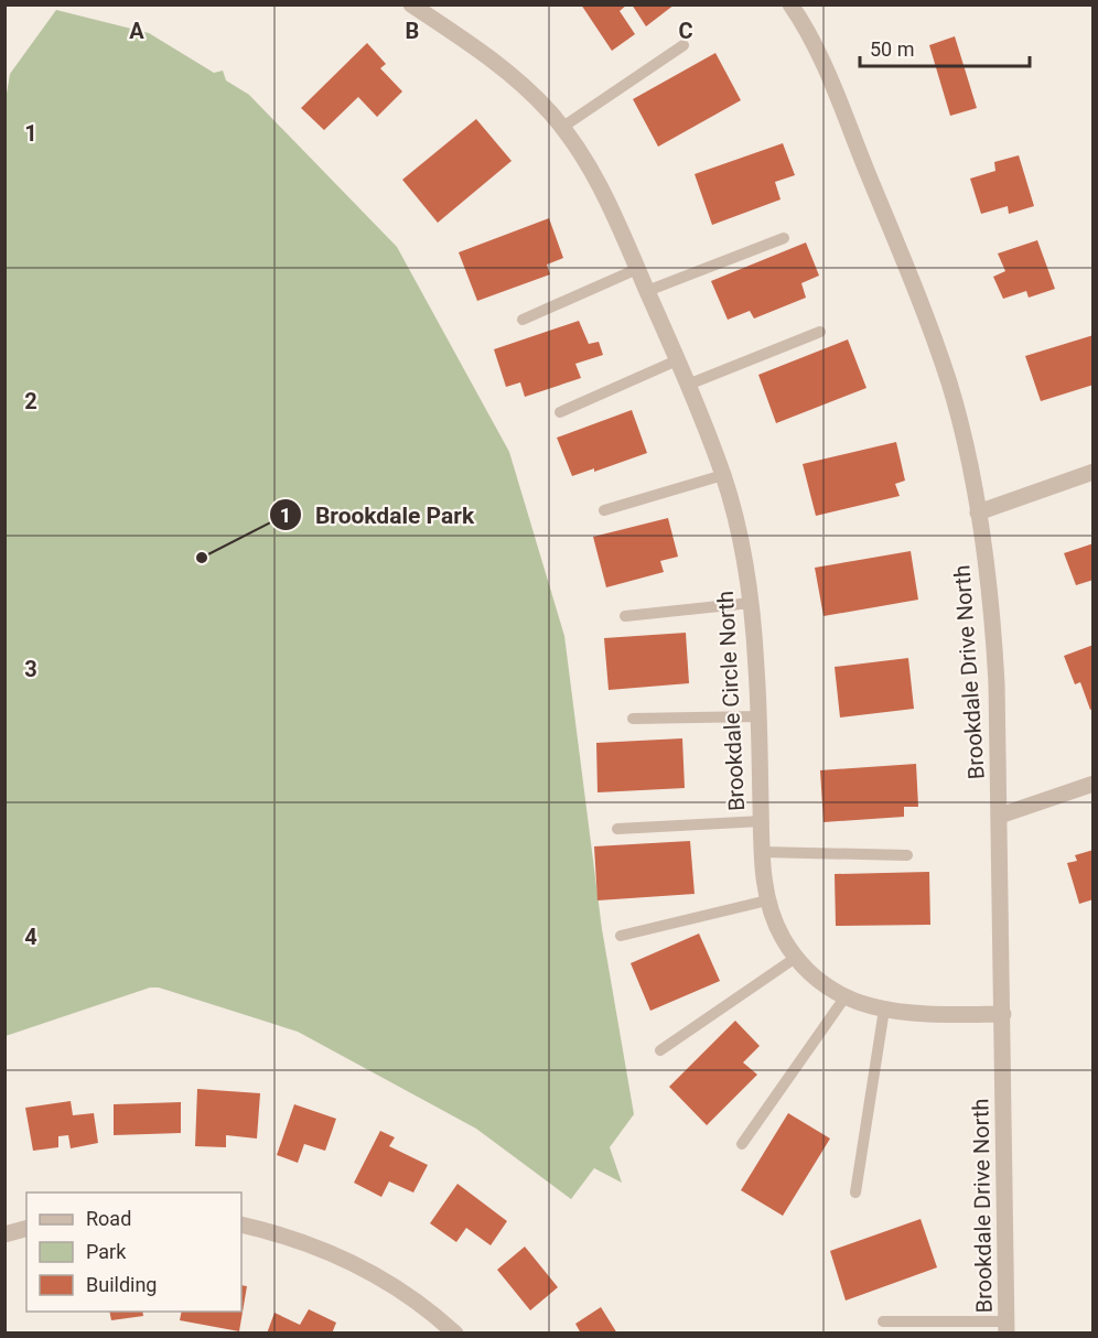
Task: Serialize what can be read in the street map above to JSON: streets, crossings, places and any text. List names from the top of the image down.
{
  "streets": {
    "street": ["Brookdale Drive North", "Brookdale Circle North"]
  },
  "crossings": [
    ["Brookdale Drive North", "Brookdale Circle North"]
  ],
  "places": ["Brookdale Park"],
  "legend": ["Road", "Park", "Building"],
  "scale_bar": "50 m",
  "grid": {
    "columns": ["A", "B", "C"],
    "rows": [
      "1",
      "2",
      "3",
      "4"
    ]
  }
}
